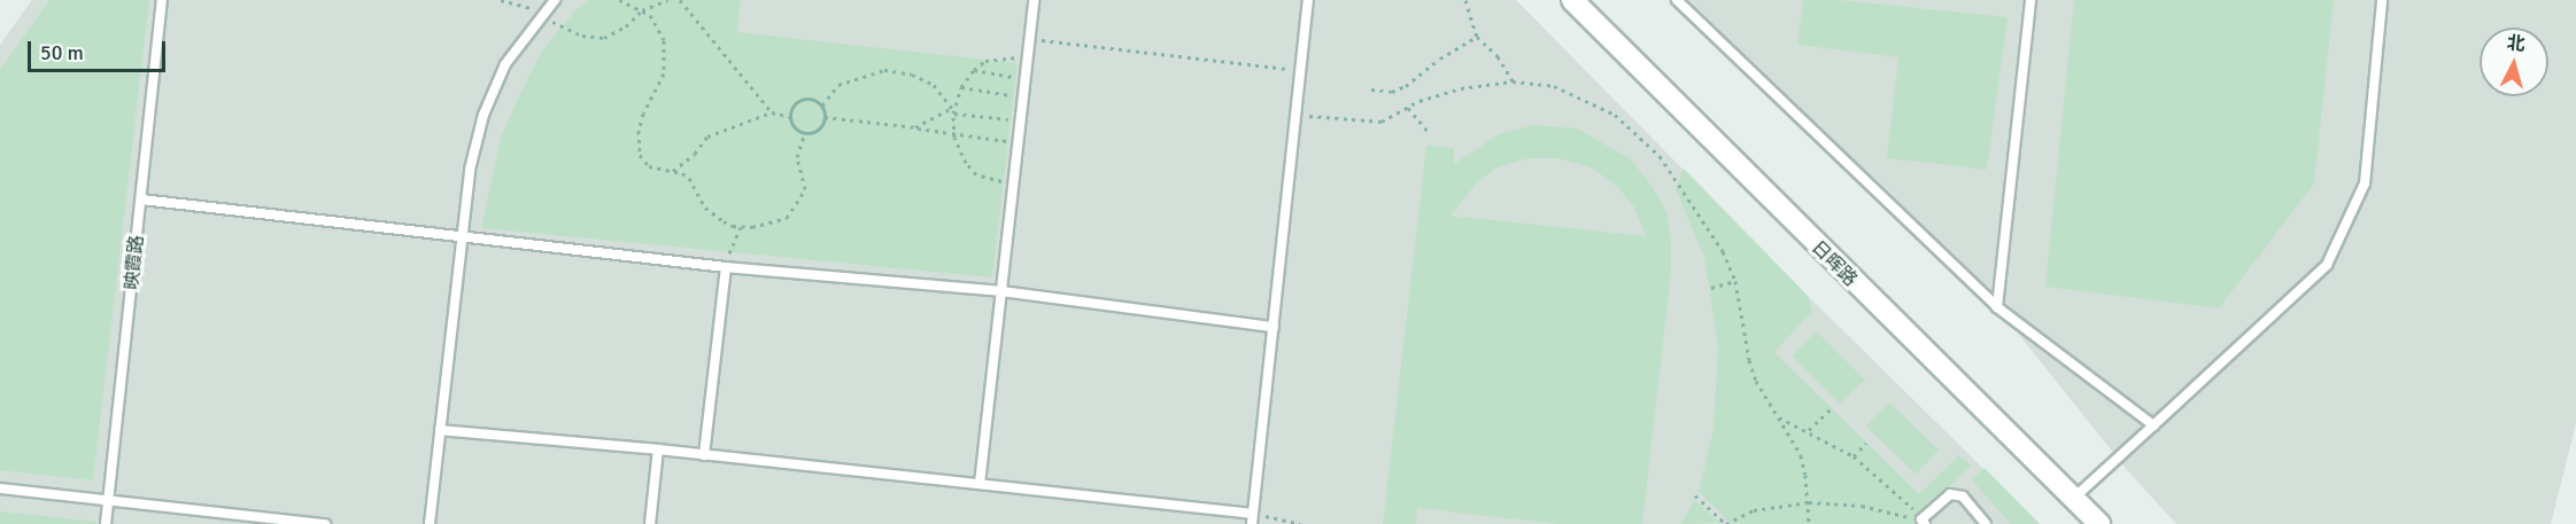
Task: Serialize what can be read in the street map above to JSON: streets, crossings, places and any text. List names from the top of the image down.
{
  "streets": {
    "street": ["日晖路"],
    "lane": ["映霞路"]
  },
  "scale_bar": "50 m",
  "north": "top"
}
